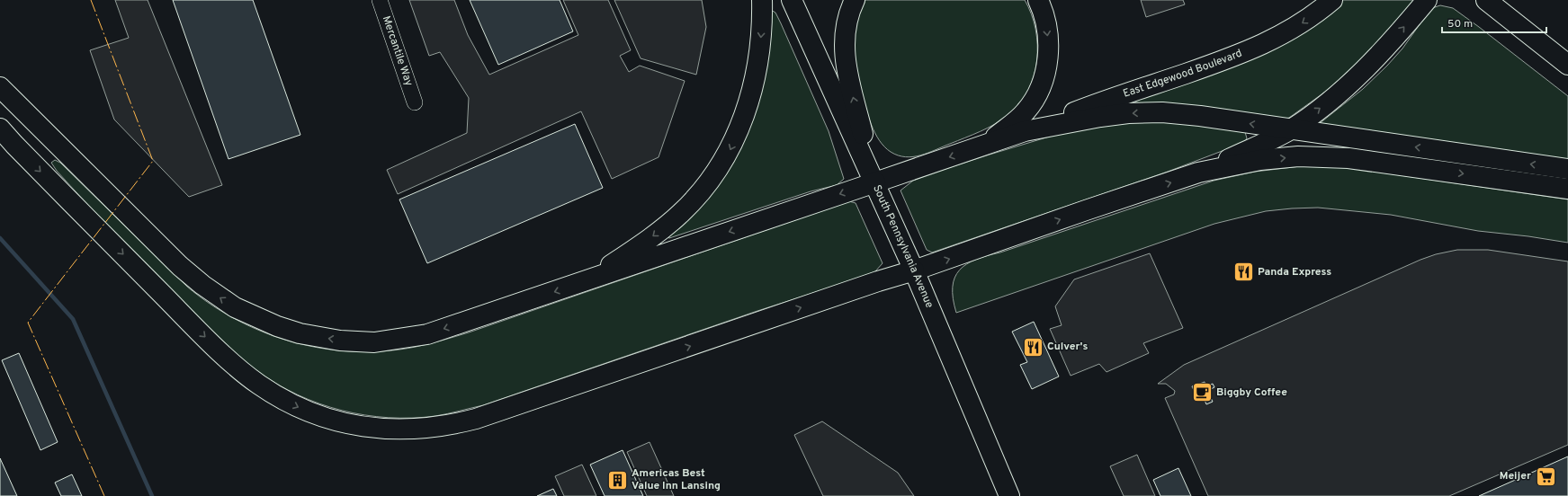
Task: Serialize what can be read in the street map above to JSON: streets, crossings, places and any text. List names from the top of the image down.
{
  "streets": {
    "main road": ["East Edgewood Boulevard", "South Pennsylvania Avenue"],
    "street": ["Mercantile Way"]
  },
  "places": {
    "restaurant": ["Panda Express", "Culver's"],
    "cafe": ["Biggby Coffee"],
    "supermarket": ["Meijer"],
    "building": ["Americas Best Value Inn Lansing"]
  },
  "scale_bar": "50 m"
}
